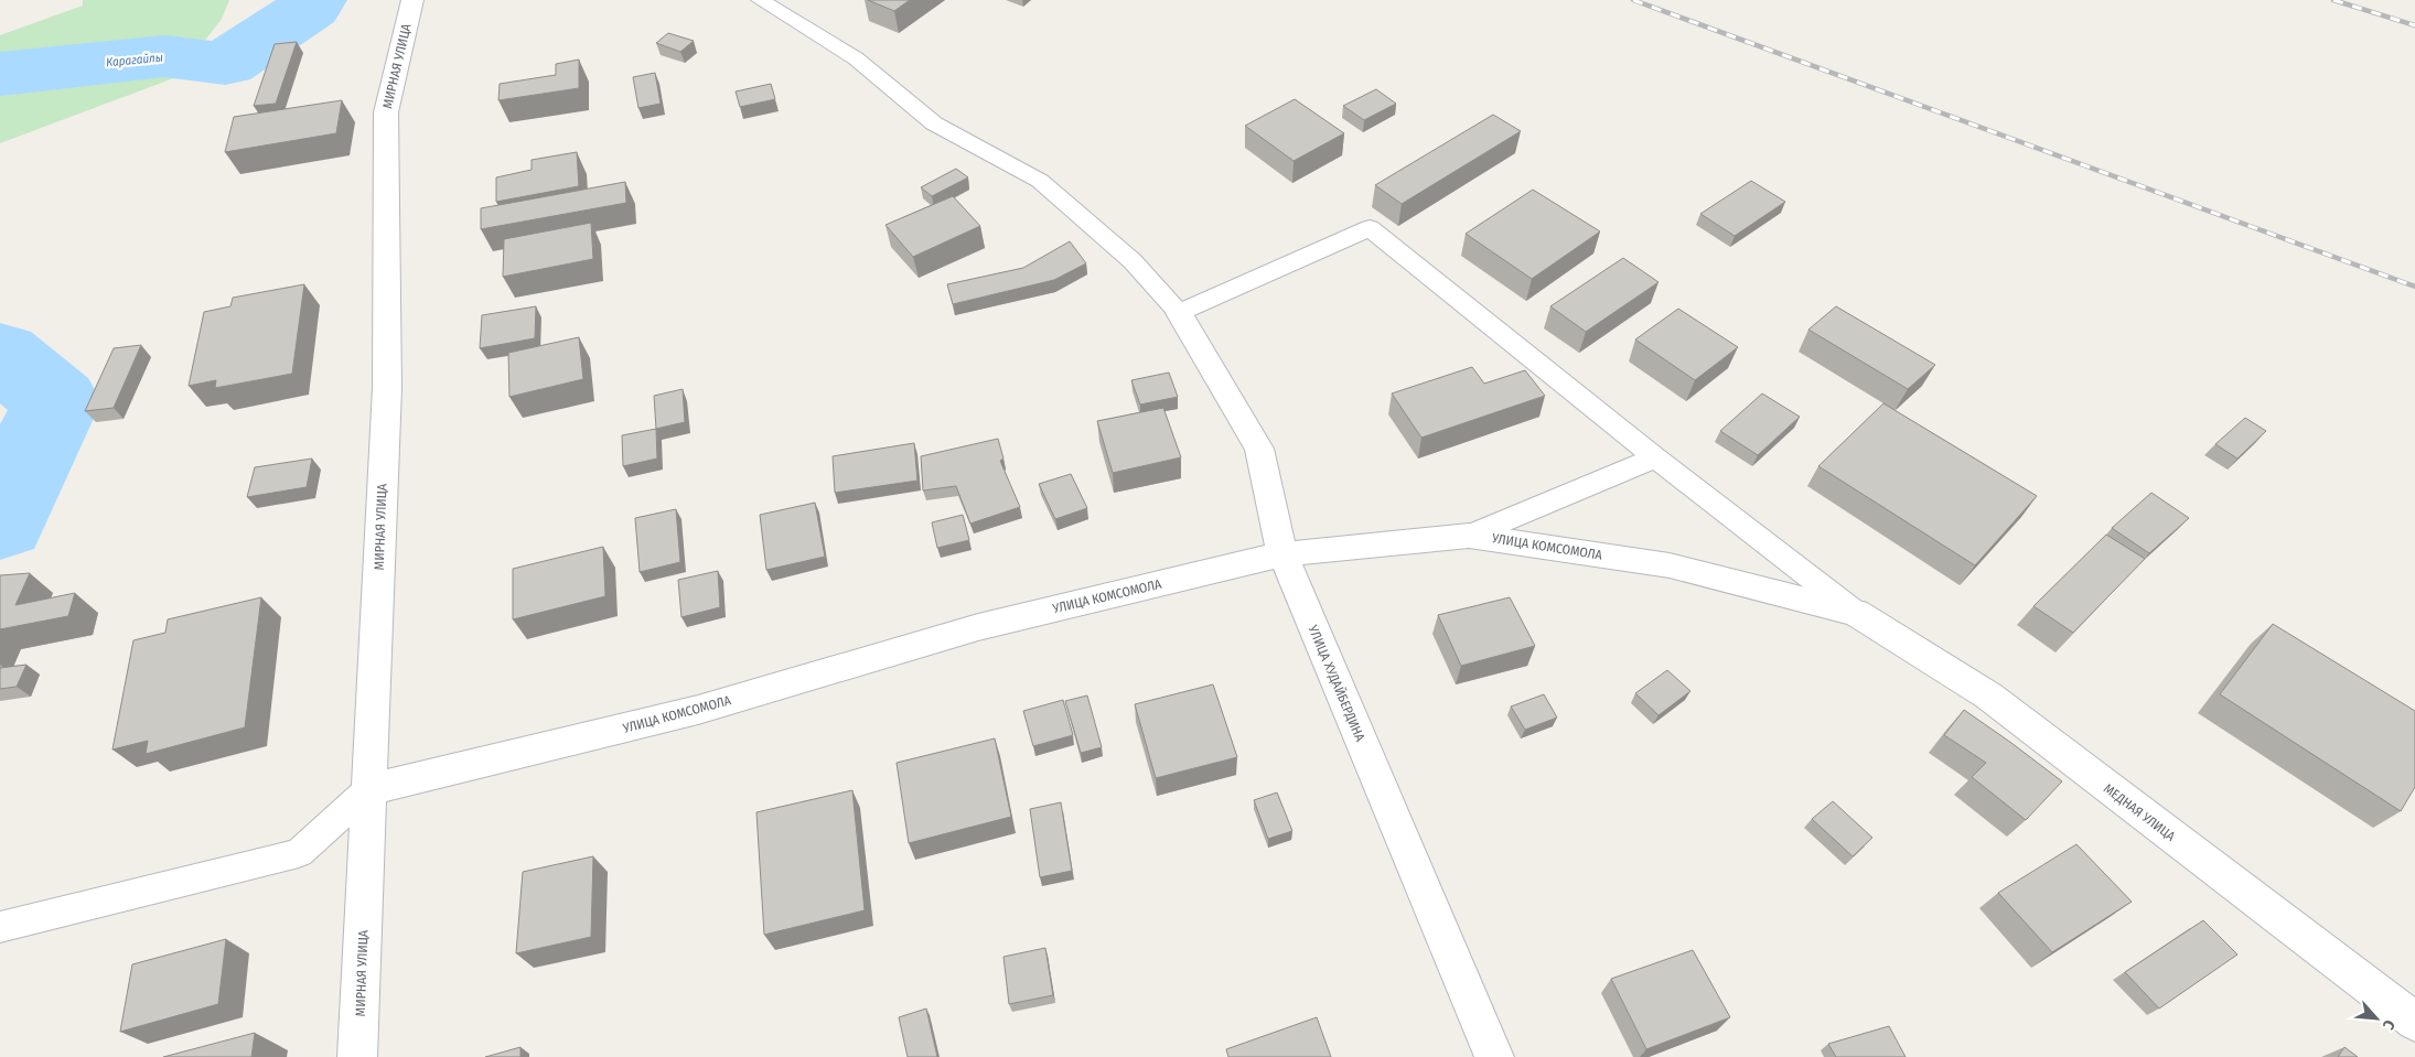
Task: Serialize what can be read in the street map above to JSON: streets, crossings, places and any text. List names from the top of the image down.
{
  "streets": {
    "street": [
      "МИРНАЯ УЛИЦА",
      "УЛИЦА КОМСОМОЛА",
      "УЛИЦА ХУДАЙБЕРДИНА",
      "МЕДНАЯ УЛИЦА"
    ]
  },
  "crossings": [
    ["МИРНАЯ УЛИЦА", "УЛИЦА КОМСОМОЛА"],
    ["УЛИЦА КОМСОМОЛА", "УЛИЦА ХУДАЙБЕРДИНА"],
    ["УЛИЦА КОМСОМОЛА", "МЕДНАЯ УЛИЦА"]
  ],
  "water": ["Карагайлы"],
  "north": "bottom right"
}
